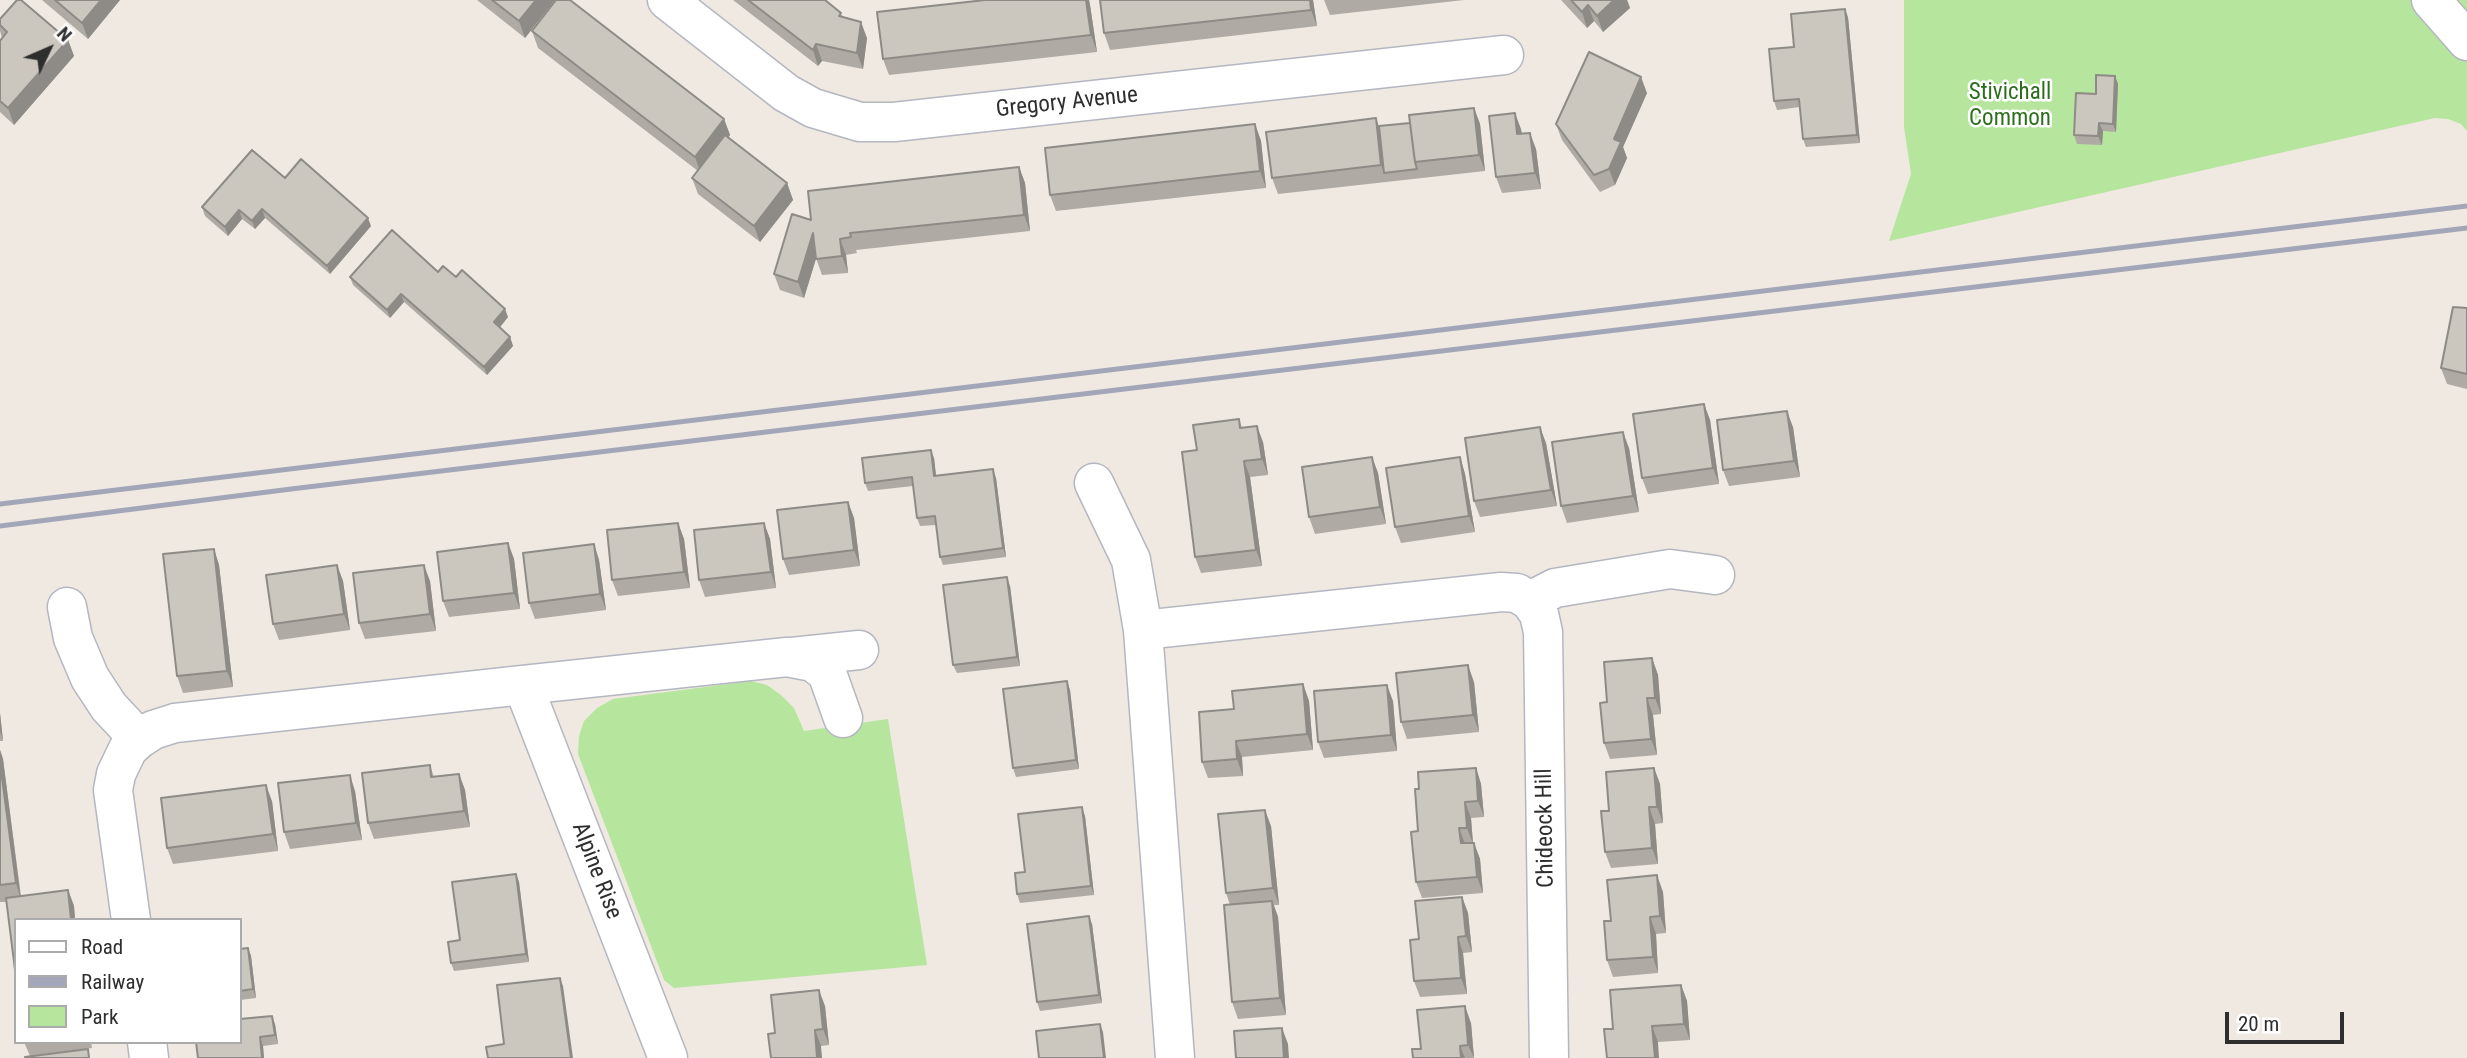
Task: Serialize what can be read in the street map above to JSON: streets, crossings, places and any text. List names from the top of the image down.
{
  "streets": {
    "street": ["Gregory Avenue", "Chideock Hill", "Alpine Rise"]
  },
  "parks": ["Stivichall Common"],
  "legend": ["Road", "Railway", "Park"],
  "scale_bar": "20 m",
  "north": "top right"
}
